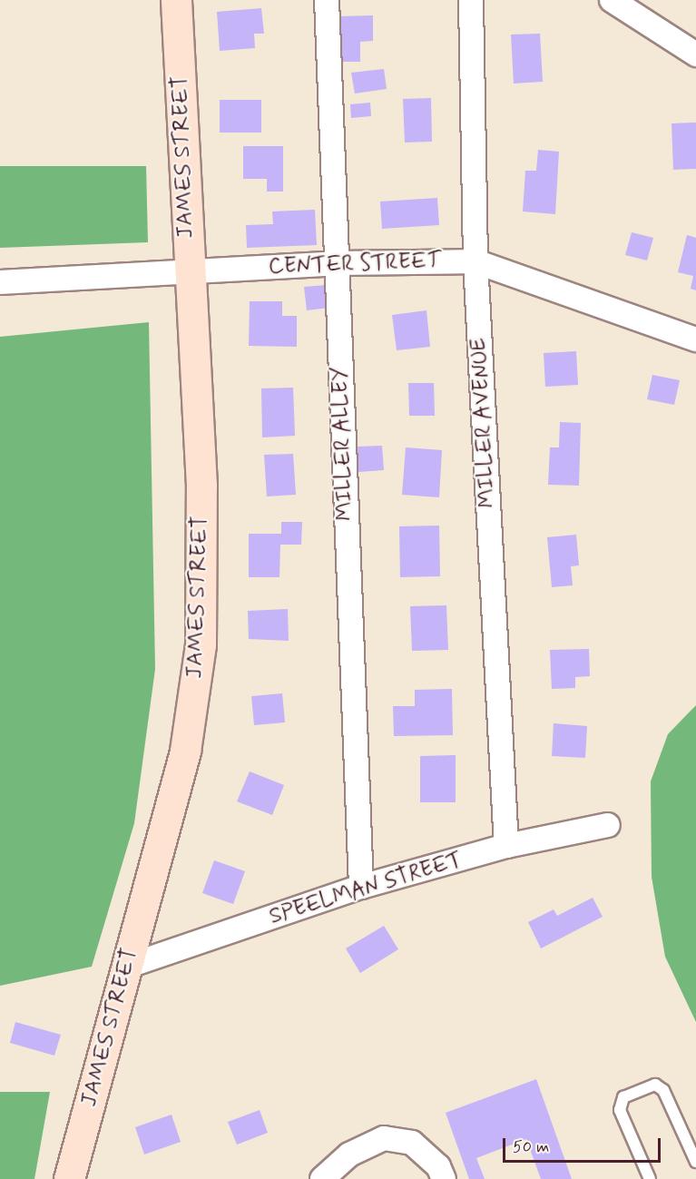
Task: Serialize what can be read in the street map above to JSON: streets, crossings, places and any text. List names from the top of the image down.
{
  "streets": {
    "street": [
      "JAMES STREET",
      "CENTER STREET",
      "MILLER AVENUE",
      "MILLER ALLEY",
      "SPEELMAN STREET"
    ]
  },
  "crossings": [
    ["JAMES STREET", "CENTER STREET"],
    ["JAMES STREET", "SPEELMAN STREET"],
    ["CENTER STREET", "MILLER AVENUE"],
    ["CENTER STREET", "MILLER ALLEY"],
    ["MILLER AVENUE", "SPEELMAN STREET"],
    ["MILLER ALLEY", "SPEELMAN STREET"]
  ],
  "scale_bar": "50 m"
}
